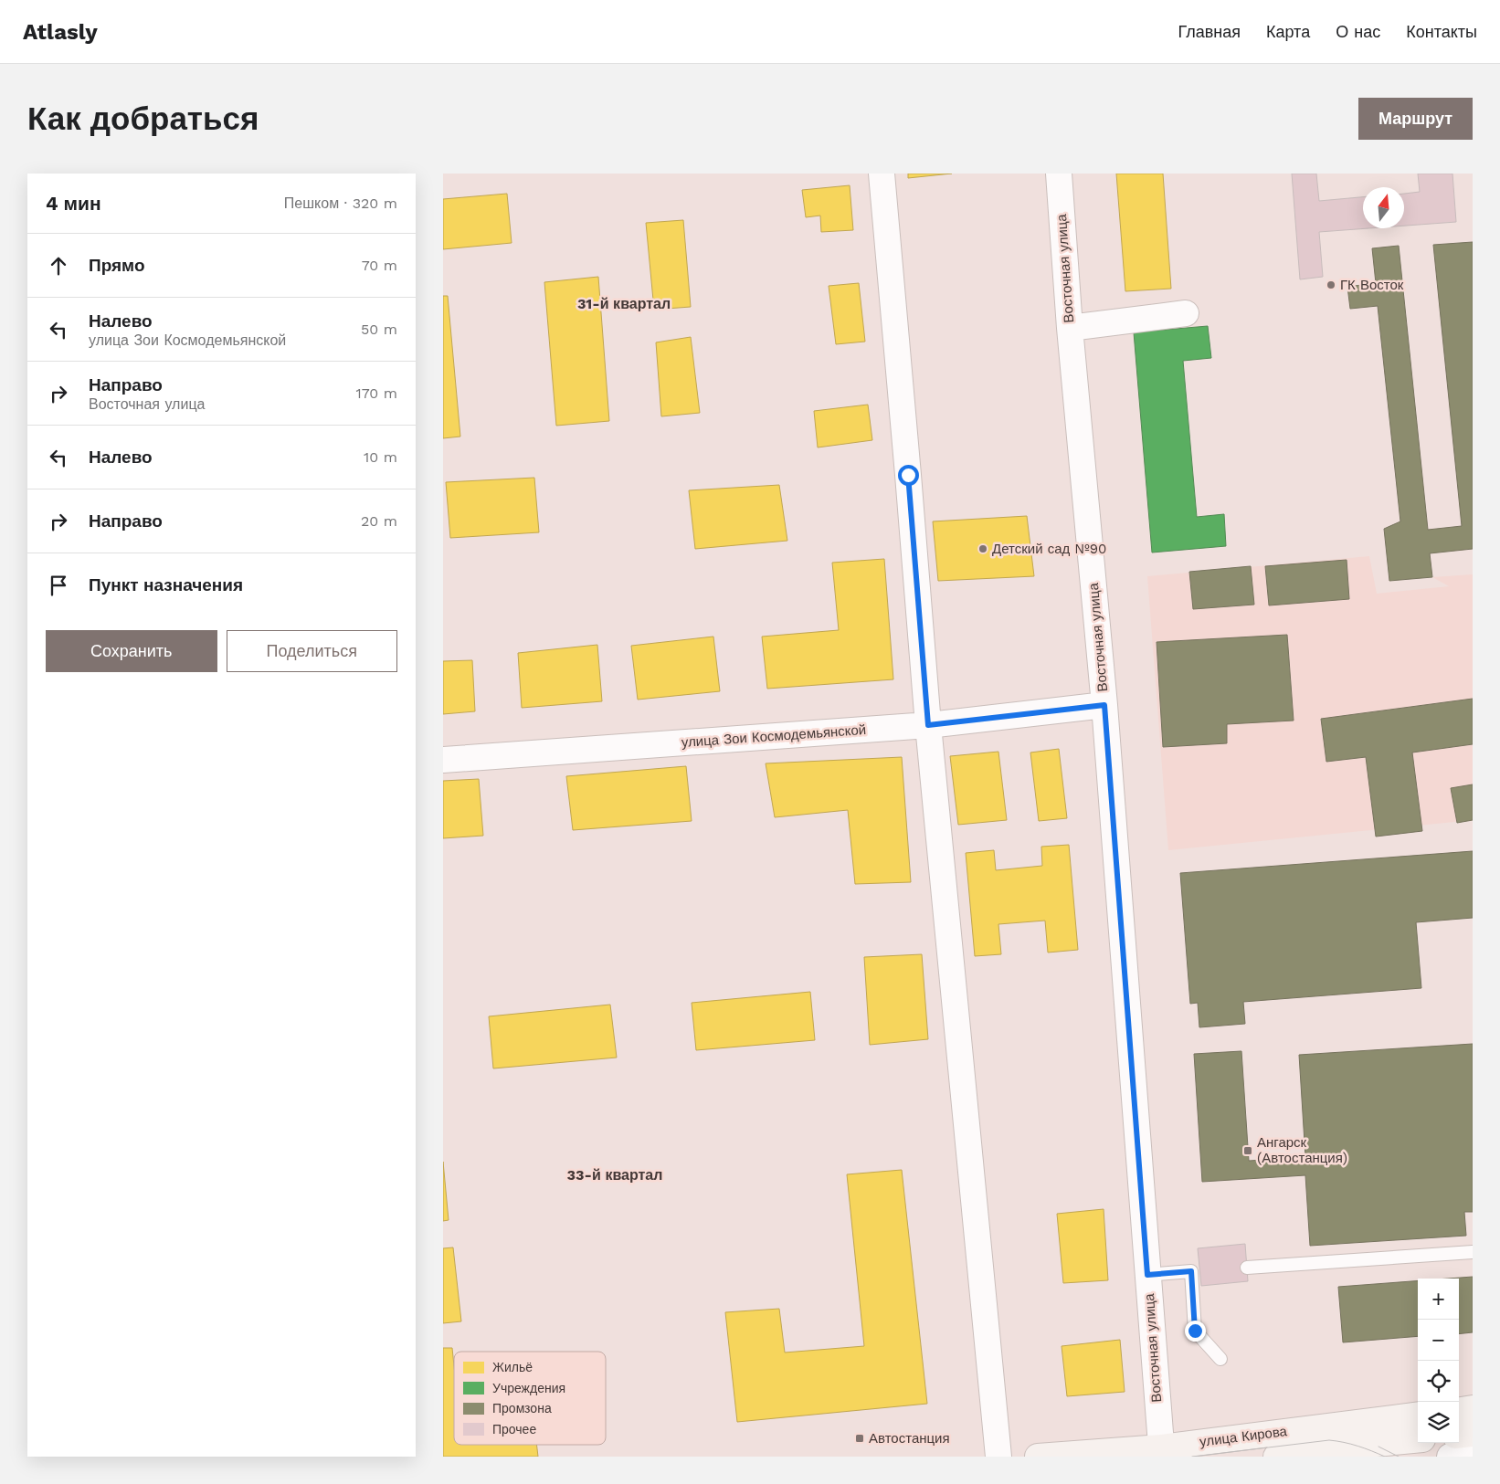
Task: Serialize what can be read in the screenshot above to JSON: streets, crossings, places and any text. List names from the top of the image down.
{
  "streets": {
    "street": ["Восточная улица", "улица Зои Космодемьянской", "улица Кирова"]
  },
  "crossings": [
    ["Восточная улица", "улица Зои Космодемьянской"],
    ["Восточная улица", "улица Кирова"]
  ],
  "districts": ["31-й квартал", "33-й квартал"],
  "places": {
    "other": ["ГК Восток", "Детский сад №90"],
    "transit": ["Ангарск (Автостанция)", "Автостанция"]
  },
  "legend": [
    "Жильё",
    "Учреждения",
    "Промзона",
    "Прочее"
  ],
  "north": "top",
  "page": {
    "header": "Atlasly",
    "nav": [
      "Главная",
      "Карта",
      "О нас",
      "Контакты"
    ],
    "buttons": [
      "Маршрут",
      ["Сохранить", "Поделиться"]
    ],
    "title": "Как добраться",
    "heading": ["4 мин", "Пешком · 320 m"],
    "list": [
      ["Прямо", "70 m"],
      ["Налево", "улица Зои Космодемьянской", "50 m"],
      ["Направо", "Восточная улица", "170 m"],
      ["Налево", "10 m"],
      ["Направо", "20 m"],
      "Пункт назначения"
    ],
    "map_buttons": ["+", "−"]
  }
}
